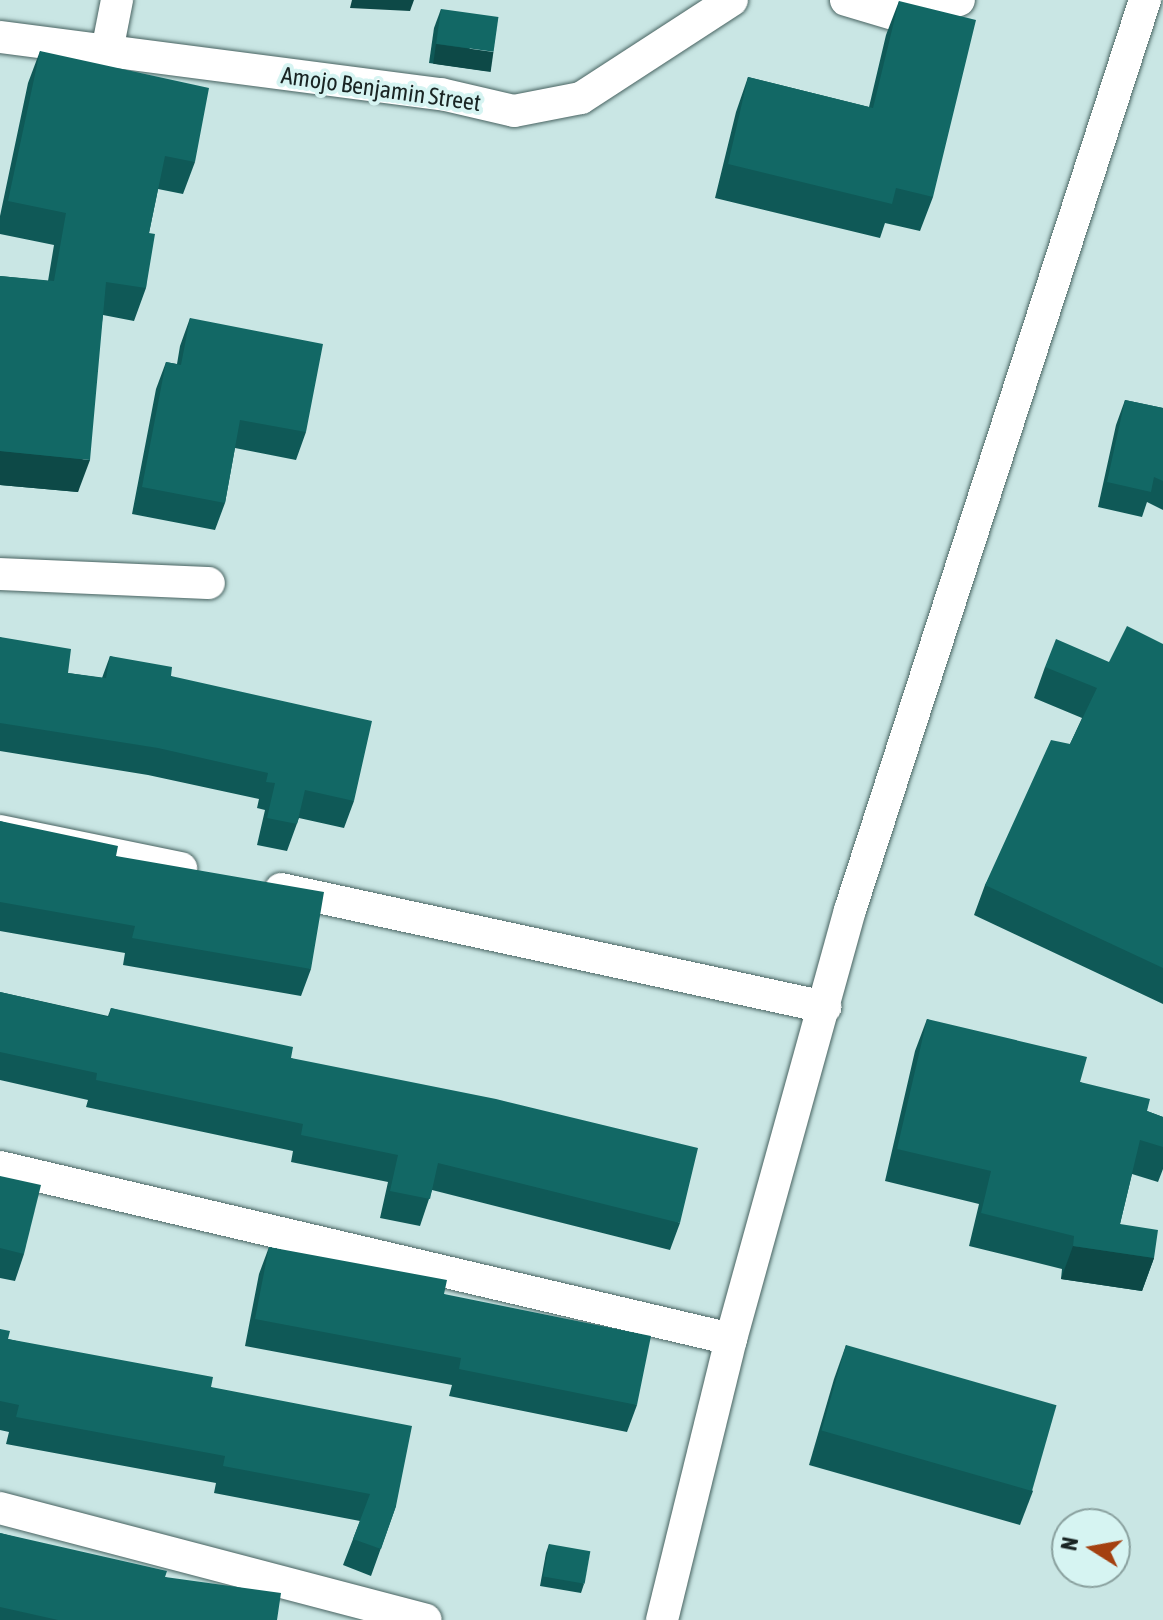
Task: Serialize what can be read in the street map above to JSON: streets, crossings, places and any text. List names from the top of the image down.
{
  "streets": {
    "street": ["Amojo Benjamin Street"]
  },
  "north": "left"
}
